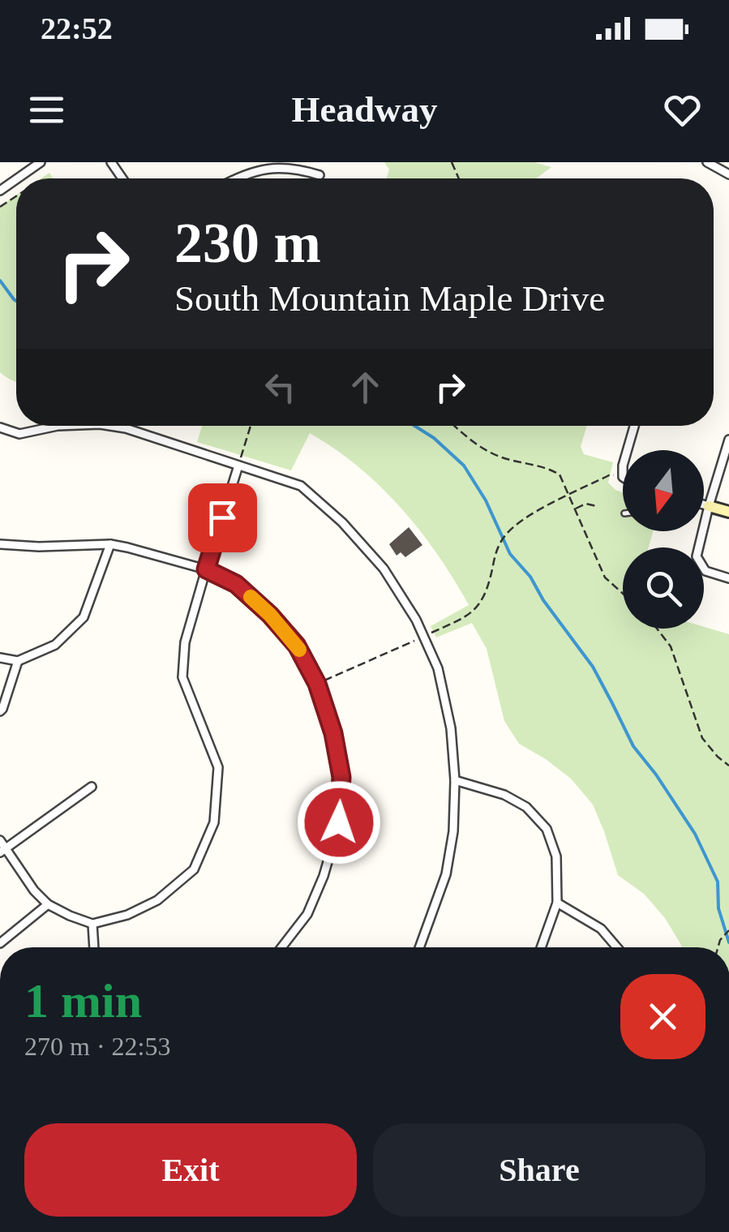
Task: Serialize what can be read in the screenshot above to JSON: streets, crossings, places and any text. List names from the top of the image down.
{
  "north": "bottom",
  "page": {
    "status": "22:52",
    "header": "Headway",
    "turn": ["230 m", "South Mountain Maple Drive"],
    "heading": ["1 min", "270 m · 22:53"],
    "buttons": ["Exit", "Share"]
  }
}
